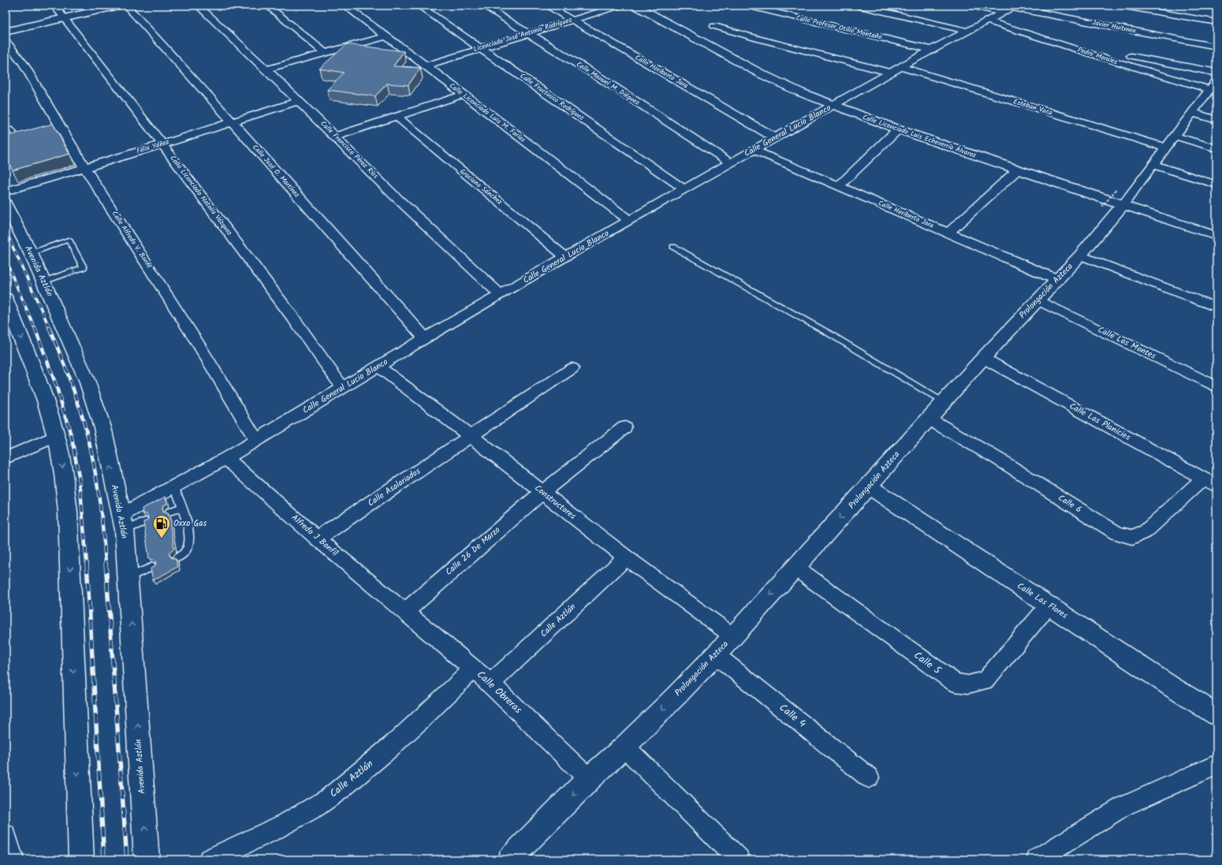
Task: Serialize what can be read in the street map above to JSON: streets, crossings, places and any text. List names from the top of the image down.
{
  "streets": {
    "street": [
      "Javier Huitmea",
      "Calle Profesor Otilio Montaño",
      "Licenciado José Antonio Rodríguez",
      "Pedro Morales",
      "Calle Heriberto Jara",
      "Calle Manuel M. Diéguez",
      "Calle Fructuoso Rodríguez",
      "Esteban Vaca",
      "Calle Licenciado Luis M. Farías",
      "Calle General Lucio Blanco",
      "Calle Licenciado Luis Echeverría Álvarez",
      "Félix Yáñez",
      "Calle Francisco Pérez Ríos",
      "Calle José O. Martínez",
      "Graciano Sánchez",
      "Calle Licenciado Natalio Vázquez",
      "Calle Alfredo V. Bonfil",
      "Avenida Aztlán",
      "Prolongación Azteca",
      "Calle Los Montes",
      "Calle Las Planicies",
      "Calle Asalariados",
      "Constructores",
      "Calle 6",
      "Alfredo J Bonfíl",
      "Calle 26 De Marzo",
      "Calle Las Flores",
      "Calle Aztlán",
      "Calle 5",
      "Calle Obreras",
      "Calle 4"
    ]
  },
  "crossings": [
    ["Javier Huitmea", "Calle General Lucio Blanco"],
    ["Calle Profesor Otilio Montaño", "Calle General Lucio Blanco"],
    ["Licenciado José Antonio Rodríguez", "Calle Heriberto Jara"],
    ["Licenciado José Antonio Rodríguez", "Calle Manuel M. Diéguez"],
    ["Licenciado José Antonio Rodríguez", "Calle Fructuoso Rodríguez"],
    ["Licenciado José Antonio Rodríguez", "Calle Licenciado Luis M. Farías"],
    ["Pedro Morales", "Calle General Lucio Blanco"],
    ["Pedro Morales", "Prolongación Azteca"],
    ["Calle Heriberto Jara", "Calle General Lucio Blanco"],
    ["Calle Heriberto Jara", "Prolongación Azteca"],
    ["Calle Manuel M. Diéguez", "Calle General Lucio Blanco"],
    ["Calle Fructuoso Rodríguez", "Calle General Lucio Blanco"],
    ["Esteban Vaca", "Calle General Lucio Blanco"],
    ["Esteban Vaca", "Prolongación Azteca"],
    ["Calle Licenciado Luis M. Farías", "Calle General Lucio Blanco"],
    ["Calle General Lucio Blanco", "Calle Licenciado Luis Echeverría Álvarez"],
    ["Calle General Lucio Blanco", "Calle Francisco Pérez Ríos"],
    ["Calle General Lucio Blanco", "Calle José O. Martínez"],
    ["Calle General Lucio Blanco", "Graciano Sánchez"],
    ["Calle General Lucio Blanco", "Calle Licenciado Natalio Vázquez"],
    ["Calle General Lucio Blanco", "Calle Alfredo V. Bonfil"],
    ["Calle General Lucio Blanco", "Avenida Aztlán"],
    ["Calle General Lucio Blanco", "Constructores"],
    ["Calle General Lucio Blanco", "Alfredo J Bonfíl"],
    ["Calle Licenciado Luis Echeverría Álvarez", "Prolongación Azteca"],
    ["Félix Yáñez", "Calle Francisco Pérez Ríos"],
    ["Félix Yáñez", "Calle José O. Martínez"],
    ["Félix Yáñez", "Calle Licenciado Natalio Vázquez"],
    ["Félix Yáñez", "Calle Alfredo V. Bonfil"],
    ["Prolongación Azteca", "Calle Los Montes"],
    ["Prolongación Azteca", "Calle Las Planicies"],
    ["Prolongación Azteca", "Constructores"],
    ["Prolongación Azteca", "Calle 6"],
    ["Prolongación Azteca", "Calle Las Flores"],
    ["Prolongación Azteca", "Calle 5"],
    ["Prolongación Azteca", "Calle Obreras"],
    ["Prolongación Azteca", "Calle 4"],
    ["Calle Las Planicies", "Calle 6"],
    ["Calle Asalariados", "Constructores"],
    ["Calle Asalariados", "Alfredo J Bonfíl"],
    ["Constructores", "Calle 26 De Marzo"],
    ["Constructores", "Calle Aztlán"],
    ["Alfredo J Bonfíl", "Calle 26 De Marzo"],
    ["Alfredo J Bonfíl", "Calle Obreras"],
    ["Calle 26 De Marzo", "Calle Obreras"],
    ["Calle Las Flores", "Calle 5"],
    ["Calle Aztlán", "Calle Obreras"]
  ],
  "one_way": ["Prolongación Azteca"],
  "places": {
    "fuel station": ["Oxxo Gas"]
  }
}
